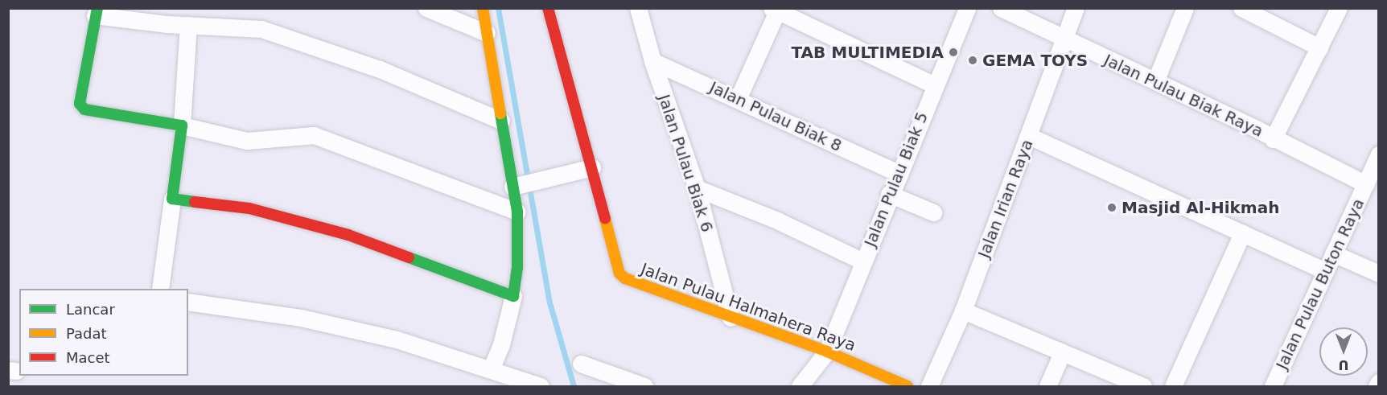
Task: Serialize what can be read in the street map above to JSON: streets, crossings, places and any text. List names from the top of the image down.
{
  "streets": {
    "street": [
      "Jalan Pulau Biak Raya",
      "Jalan Pulau Biak 8",
      "Jalan Pulau Biak 6",
      "Jalan Pulau Biak 5",
      "Jalan Irian Raya",
      "Jalan Pulau Buton Raya",
      "Jalan Pulau Halmahera Raya"
    ]
  },
  "crossings": [
    ["Jalan Pulau Biak Raya", "Jalan Irian Raya"],
    ["Jalan Pulau Biak Raya", "Jalan Pulau Buton Raya"],
    ["Jalan Pulau Biak 8", "Jalan Pulau Biak 6"],
    ["Jalan Pulau Biak 8", "Jalan Pulau Biak 5"],
    ["Jalan Pulau Biak 6", "Jalan Pulau Halmahera Raya"],
    ["Jalan Pulau Biak 5", "Jalan Pulau Halmahera Raya"]
  ],
  "places": ["TAB MULTIMEDIA", "GEMA TOYS", "Masjid Al-Hikmah"],
  "legend": ["Lancar", "Padat", "Macet"],
  "north": "bottom"
}
